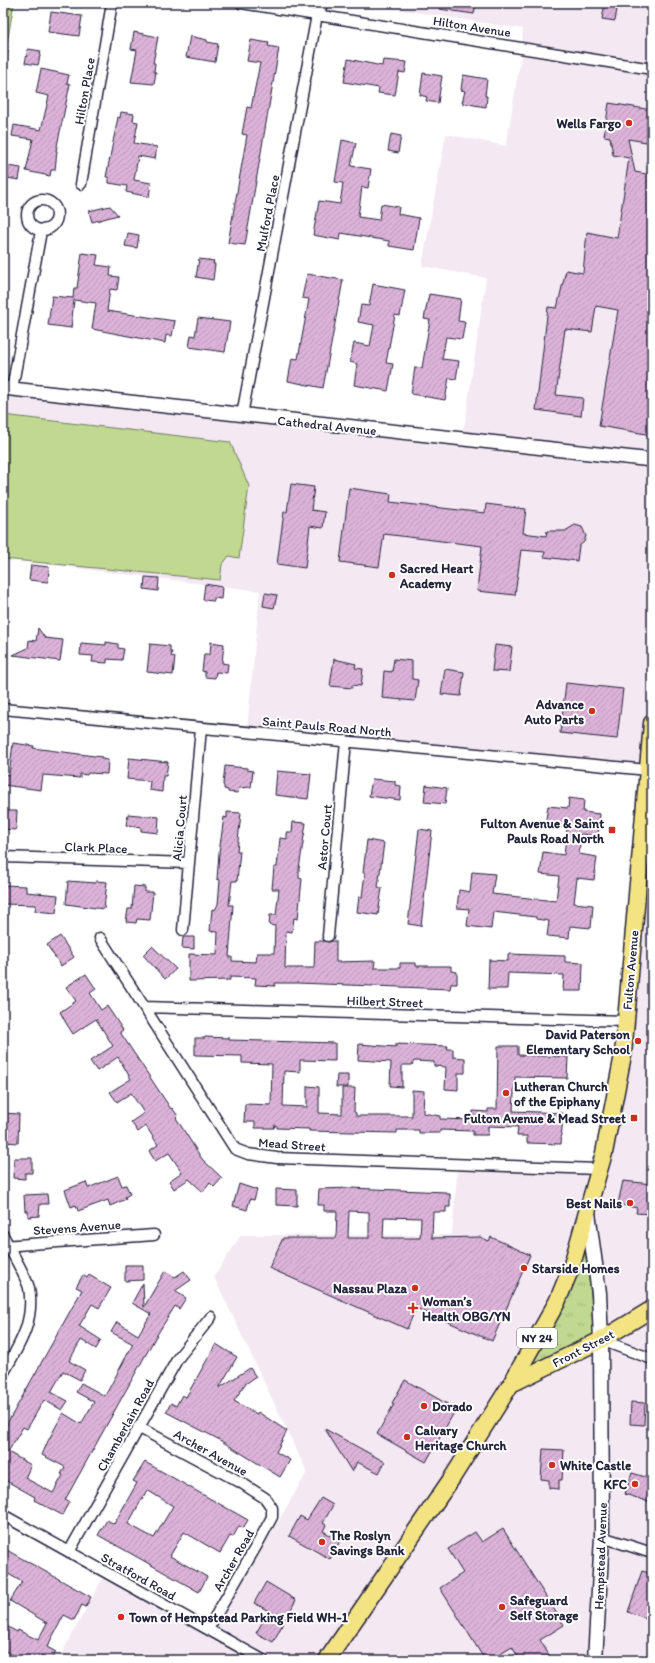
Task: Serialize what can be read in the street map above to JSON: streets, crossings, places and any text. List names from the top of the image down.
{
  "streets": {
    "main road": [
      "Fulton Avenue",
      "NY 24",
      "Front Street",
      "Hempstead Avenue"
    ],
    "street": [
      "Hilton Avenue",
      "Hilton Place",
      "Mulford Place",
      "Cathedral Avenue",
      "Saint Pauls Road North",
      "Alicia Court",
      "Astor Court",
      "Clark Place",
      "Hilbert Street",
      "Mead Street",
      "Stevens Avenue",
      "Chamberlain Road",
      "Archer Avenue",
      "Archer Road",
      "Stratford Road"
    ]
  },
  "crossings": [
    ["Hilton Avenue", "Mulford Place"],
    ["Mulford Place", "Cathedral Avenue"],
    ["Saint Pauls Road North", "Alicia Court"],
    ["Saint Pauls Road North", "Astor Court"],
    ["Saint Pauls Road North", "Fulton Avenue"],
    ["Alicia Court", "Clark Place"],
    ["Fulton Avenue", "Hilbert Street"],
    ["Fulton Avenue", "Mead Street"],
    ["Fulton Avenue", "NY 24"],
    ["Fulton Avenue", "Hempstead Avenue"],
    ["Hilbert Street", "Mead Street"],
    ["NY 24", "Front Street"],
    ["NY 24", "Hempstead Avenue"],
    ["Front Street", "Hempstead Avenue"],
    ["Chamberlain Road", "Archer Avenue"],
    ["Chamberlain Road", "Stratford Road"],
    ["Archer Avenue", "Archer Road"],
    ["Archer Road", "Stratford Road"]
  ],
  "places": {
    "other": [
      "Wells Fargo",
      "Sacred Heart Academy",
      "Advance Auto Parts",
      "David Paterson Elementary School",
      "Lutheran Church of the Epiphany",
      "Best Nails",
      "Starside Homes",
      "Nassau Plaza",
      "Dorado",
      "Calvary Heritage Church",
      "White Castle",
      "KFC",
      "The Roslyn Savings Bank",
      "Safeguard Self Storage",
      "Town of Hempstead Parking Field WH-1"
    ],
    "transit": ["Fulton Avenue & Saint Pauls Road North", "Fulton Avenue & Mead Street"],
    "health": ["Woman’s Health OBG/YN"]
  }
}
